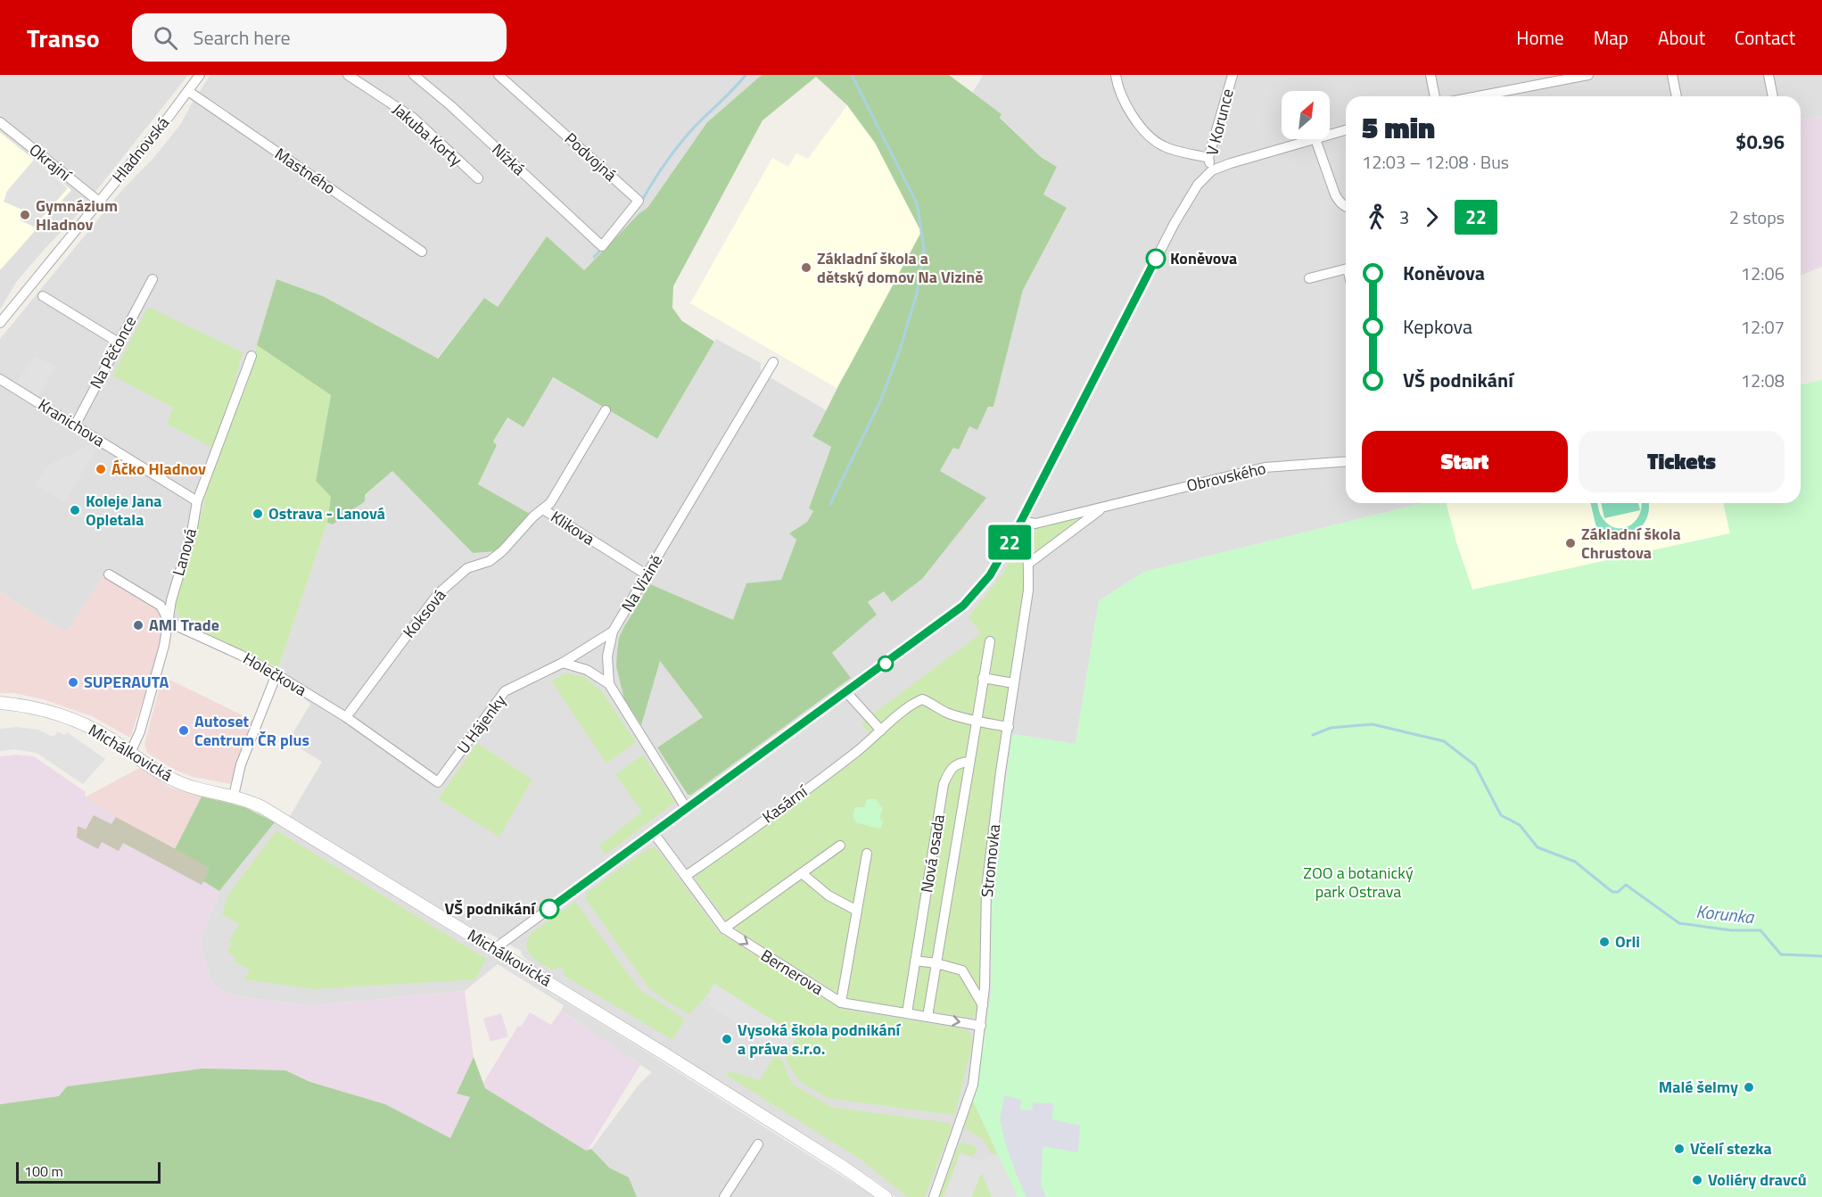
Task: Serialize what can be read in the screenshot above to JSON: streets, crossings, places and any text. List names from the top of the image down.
{
  "streets": {
    "street": [
      "V Korunce",
      "Jakuba Korty",
      "Hladnovská",
      "Podvojná",
      "Nízká",
      "Okrajní",
      "Mastného",
      "Na Pěčonce",
      "Kranichova",
      "Obrovského",
      "Klikova",
      "Lanová",
      "Na Vizině",
      "Koksová",
      "Holečkova",
      "U Hájenky",
      "Michálkovická",
      "Kasární",
      "Nová osada",
      "Stromovka",
      "Bernerova"
    ]
  },
  "crossings": [
    ["Hladnovská", "Okrajní"],
    ["Hladnovská", "Mastného"],
    ["Podvojná", "Nízká"],
    ["Na Pěčonce", "Kranichova"],
    ["Kranichova", "Lanová"],
    ["Obrovského", "Stromovka"],
    ["Klikova", "Na Vizině"],
    ["Klikova", "Koksová"],
    ["Lanová", "Holečkova"],
    ["Lanová", "Michálkovická"],
    ["Na Vizině", "U Hájenky"],
    ["Koksová", "Holečkova"],
    ["Holečkova", "U Hájenky"],
    ["Kasární", "Nová osada"],
    ["Kasární", "Bernerova"],
    ["Nová osada", "Bernerova"],
    ["Stromovka", "Bernerova"]
  ],
  "one_way": ["Bernerova"],
  "water": ["Korunka"],
  "parks": ["ZOO a botanický park Ostrava"],
  "places": [
    "Gymnázium Hladnov",
    "Koněvova",
    "Základní škola a dětský domov Na Vizině",
    "Áčko Hladnov",
    "Koleje Jana Opletala",
    "Ostrava - Lanová",
    "Základní škola Chrustova",
    "AMI Trade",
    "SUPERAUTA",
    "Autoset Centrum ČR plus",
    "VŠ podnikání",
    "Orli",
    "Vysoká škola podnikání a práva s.r.o.",
    "Malé šelmy",
    "Včelí stezka",
    "Voliéry dravců"
  ],
  "lines": ["bus line 22"],
  "scale_bar": "100 m",
  "north": "top right",
  "page": {
    "header": "Transo",
    "search": "Search here",
    "nav": [
      "Home",
      "Map",
      "About",
      "Contact"
    ],
    "on_map": "22",
    "heading": ["5 min", "12:03 – 12:08 · Bus", "$0.96"],
    "legs": ["3", "22", "2 stops"],
    "list": [
      {
        "name": "Koněvova",
        "value": "12:06"
      },
      {
        "name": "Kepkova",
        "value": "12:07"
      },
      {
        "name": "VŠ podnikání",
        "value": "12:08"
      }
    ],
    "buttons": ["Start", "Tickets"],
    "scale": "100 m"
  }
}
